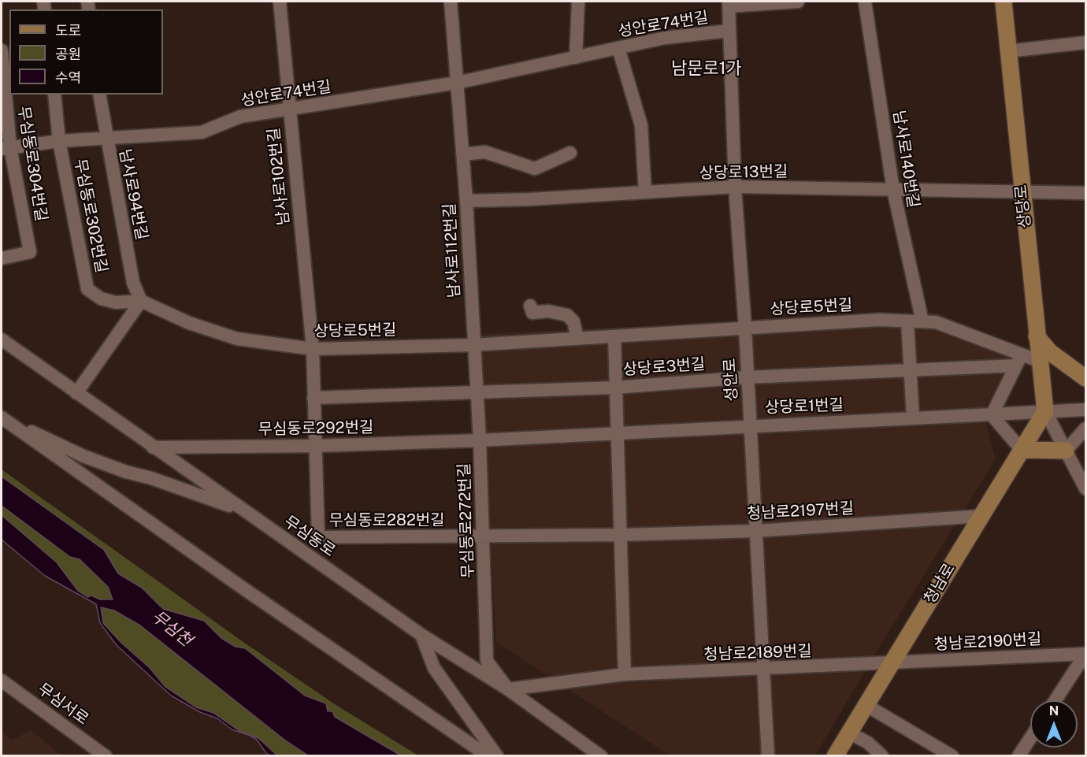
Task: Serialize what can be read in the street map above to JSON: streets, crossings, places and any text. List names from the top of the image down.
{
  "streets": {
    "main road": ["상당로", "청남로"],
    "street": [
      "성안로74번길",
      "남사로140번길",
      "무심동로304번길",
      "상당로13번길",
      "남사로102번길",
      "남사로94번길",
      "무심동로302번길",
      "남사로112번길",
      "상당로5번길",
      "상당로3번길",
      "성안로",
      "상당로1번길",
      "무심동로292번길",
      "청남로2197번길",
      "무심동로282번길",
      "무심동로272번길",
      "무심동로",
      "청남로2190번길",
      "청남로2189번길",
      "무심서로"
    ]
  },
  "crossings": [
    ["성안로74번길", "무심동로304번길"],
    ["성안로74번길", "남사로102번길"],
    ["성안로74번길", "남사로94번길"],
    ["성안로74번길", "무심동로302번길"],
    ["성안로74번길", "남사로112번길"],
    ["성안로74번길", "성안로"],
    ["남사로140번길", "상당로13번길"],
    ["남사로140번길", "상당로5번길"],
    ["상당로13번길", "상당로"],
    ["상당로13번길", "남사로112번길"],
    ["상당로13번길", "성안로"],
    ["남사로102번길", "상당로5번길"],
    ["남사로102번길", "상당로3번길"],
    ["남사로102번길", "무심동로292번길"],
    ["남사로102번길", "무심동로282번길"],
    ["남사로94번길", "무심동로302번길"],
    ["남사로94번길", "상당로5번길"],
    ["상당로", "상당로5번길"],
    ["상당로", "상당로1번길"],
    ["상당로", "청남로"],
    ["무심동로302번길", "상당로5번길"],
    ["남사로112번길", "상당로5번길"],
    ["남사로112번길", "무심동로272번길"],
    ["상당로5번길", "상당로3번길"],
    ["상당로5번길", "성안로"],
    ["상당로5번길", "무심동로272번길"],
    ["상당로3번길", "성안로"],
    ["상당로3번길", "무심동로272번길"],
    ["성안로", "상당로1번길"],
    ["성안로", "청남로2197번길"],
    ["성안로", "청남로2189번길"],
    ["상당로1번길", "무심동로292번길"],
    ["상당로1번길", "무심동로272번길"],
    ["상당로1번길", "청남로"],
    ["무심동로292번길", "무심동로272번길"],
    ["무심동로292번길", "무심동로"],
    ["청남로2197번길", "무심동로282번길"],
    ["청남로2197번길", "무심동로272번길"],
    ["청남로2197번길", "청남로"],
    ["무심동로282번길", "무심동로272번길"],
    ["무심동로272번길", "무심동로"],
    ["무심동로272번길", "청남로2189번길"],
    ["무심동로", "청남로2189번길"],
    ["청남로", "청남로2190번길"],
    ["청남로", "청남로2189번길"],
    ["청남로2190번길", "청남로2189번길"]
  ],
  "districts": ["남문로1가"],
  "water": ["무심천"],
  "legend": ["도로", "공원", "수역"],
  "north": "top"
}
